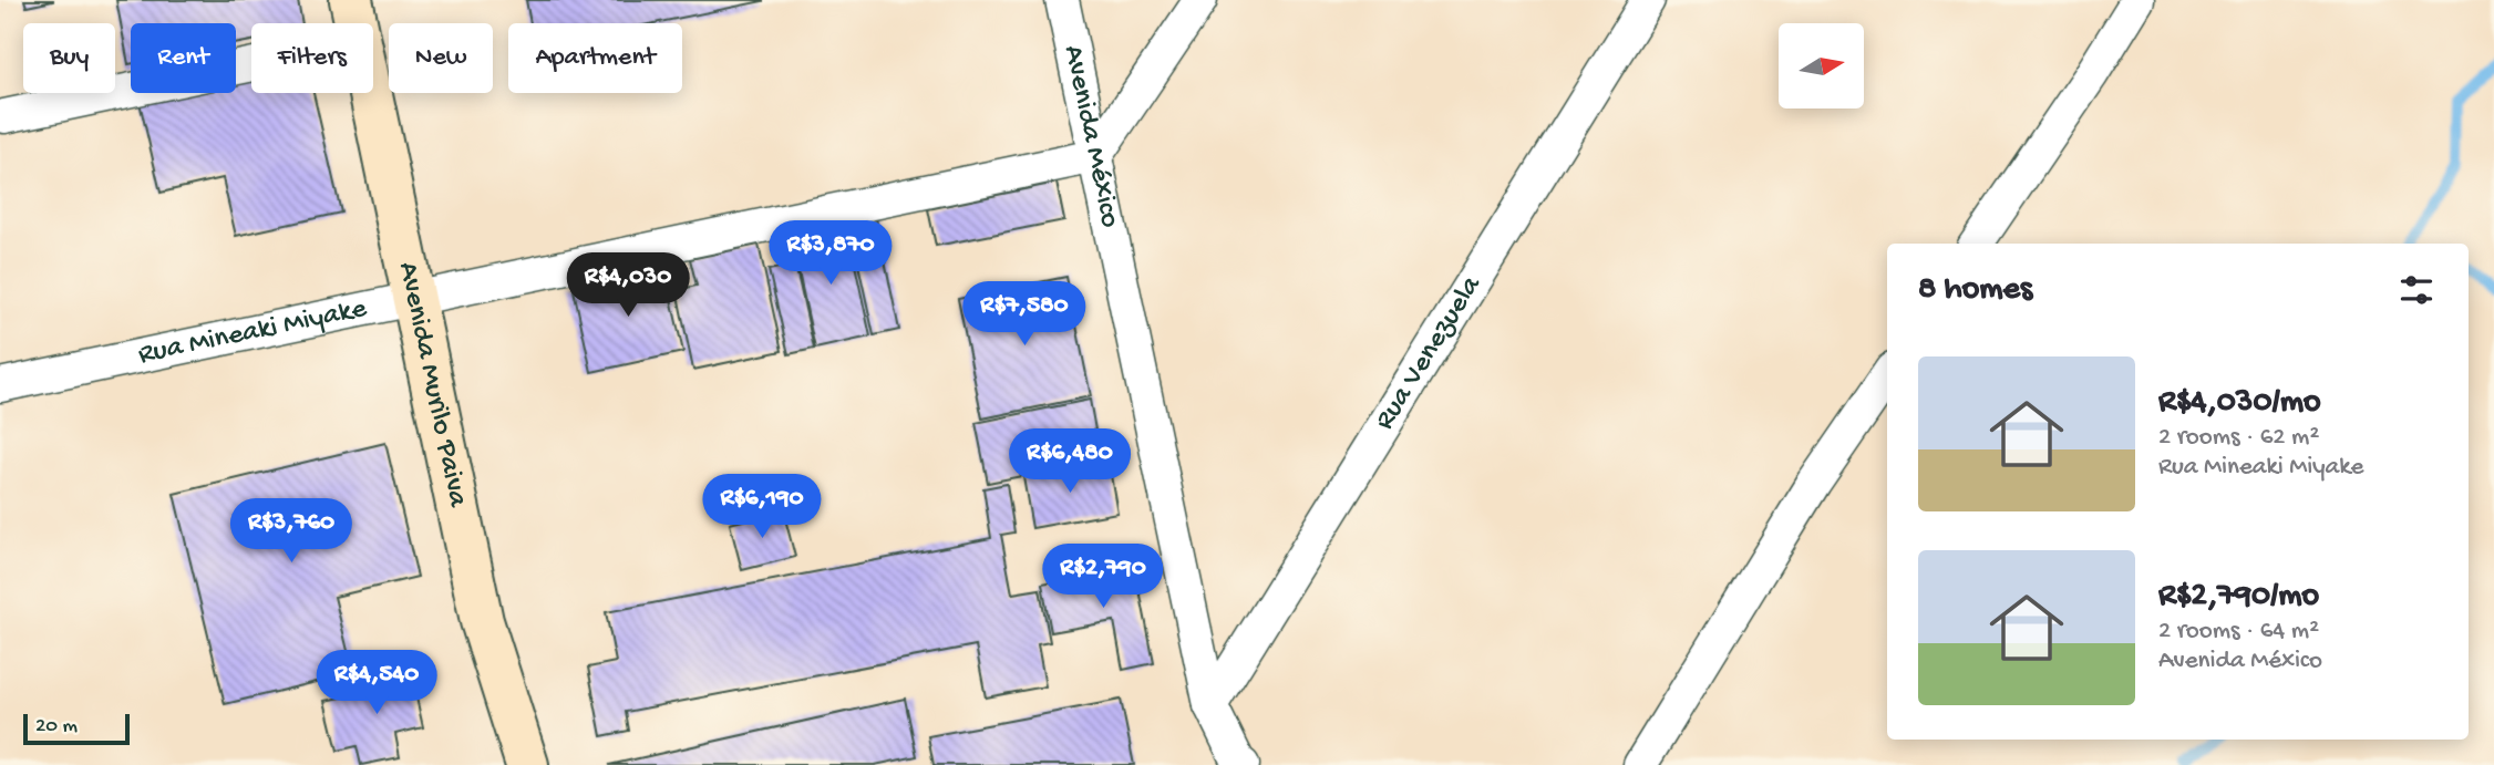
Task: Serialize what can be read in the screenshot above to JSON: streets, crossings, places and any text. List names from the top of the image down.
{
  "streets": {
    "street": [
      "Avenida México",
      "Rua Mineaki Miyake",
      "Rua Venezuela",
      "Avenida Murilo Paiva"
    ]
  },
  "crossings": [
    ["Avenida México", "Rua Mineaki Miyake"],
    ["Avenida México", "Rua Venezuela"],
    ["Rua Mineaki Miyake", "Avenida Murilo Paiva"]
  ],
  "scale_bar": "20 m",
  "north": "right",
  "page": {
    "chip": [
      "Buy",
      "Rent",
      "Filters",
      "New",
      "Apartment"
    ],
    "price": [
      "R$3,870",
      "R$4,030",
      "R$7,580",
      "R$6,480",
      "R$6,190",
      "R$3,760",
      "R$2,790",
      "R$4,540"
    ],
    "heading": "8 homes",
    "list": [
      {
        "name": "R$4,030/mo",
        "note": "2 rooms · 62 m² · Rua Mineaki Miyake"
      },
      {
        "name": "R$2,790/mo",
        "note": "2 rooms · 64 m² · Avenida México"
      }
    ],
    "scale": "20 m"
  }
}
